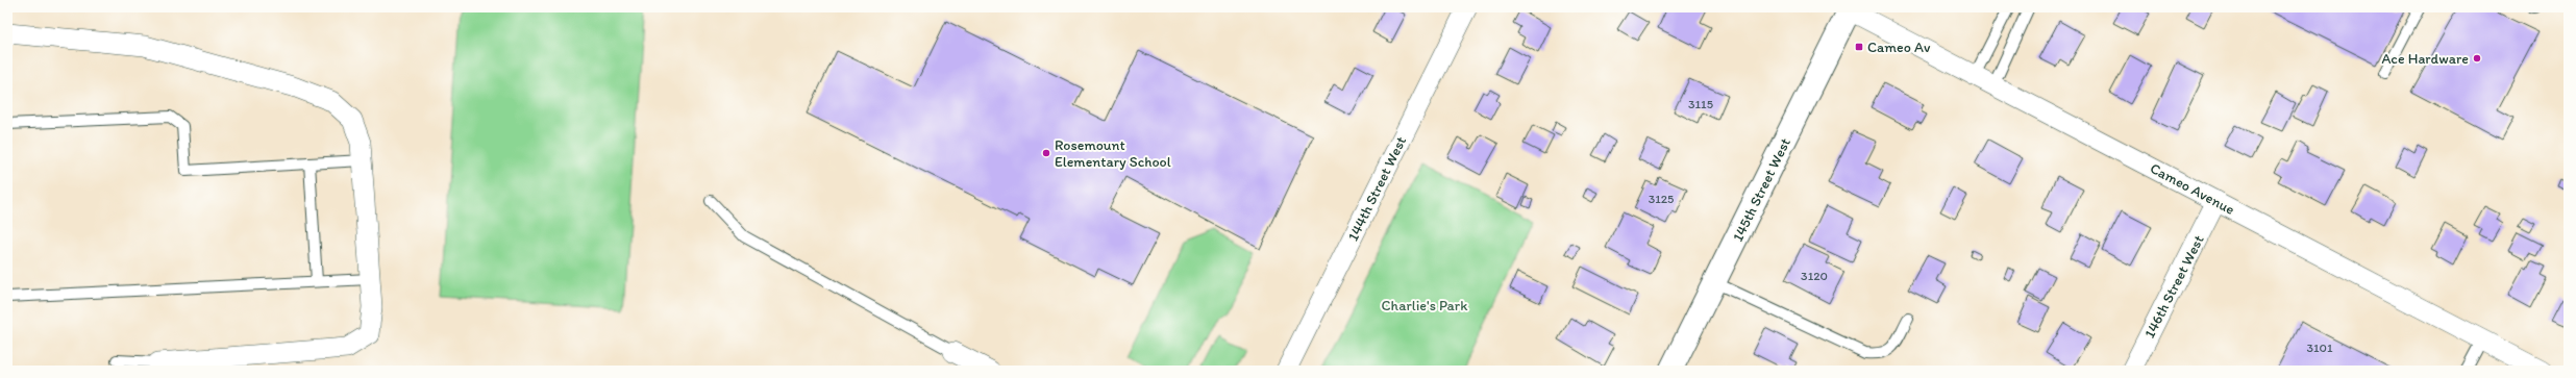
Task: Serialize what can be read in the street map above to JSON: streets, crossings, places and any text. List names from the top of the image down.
{
  "streets": {
    "street": [
      "144th Street West",
      "Cameo Avenue",
      "145th Street West",
      "146th Street West"
    ]
  },
  "crossings": [
    ["Cameo Avenue", "145th Street West"],
    ["Cameo Avenue", "146th Street West"]
  ],
  "parks": ["Charlie's Park"],
  "places": {
    "transit": ["Cameo Av"],
    "other": ["Ace Hardware", "Rosemount Elementary School"]
  },
  "house_numbers": [
    "3115",
    "3125",
    "3120",
    "3101"
  ]
}
